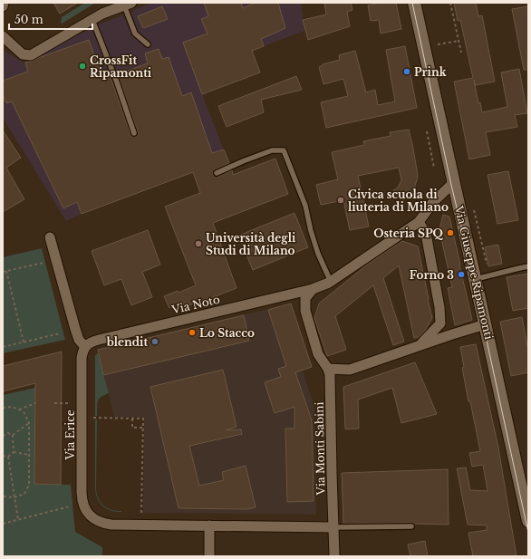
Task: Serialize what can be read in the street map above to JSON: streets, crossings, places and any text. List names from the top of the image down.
{
  "streets": {
    "street": [
      "Via Giuseppe Ripamonti",
      "Via Noto",
      "Via Erice",
      "Via Monti Sabini"
    ]
  },
  "crossings": [
    ["Via Giuseppe Ripamonti", "Via Noto"],
    ["Via Noto", "Via Erice"]
  ],
  "places": [
    "CrossFit Ripamonti",
    "Prink",
    "Civica scuola di liuteria di Milano",
    "Osteria SPQ",
    "Università degli Studi di Milano",
    "Forno 3",
    "Lo Stacco",
    "blendit"
  ],
  "scale_bar": "50 m"
}
